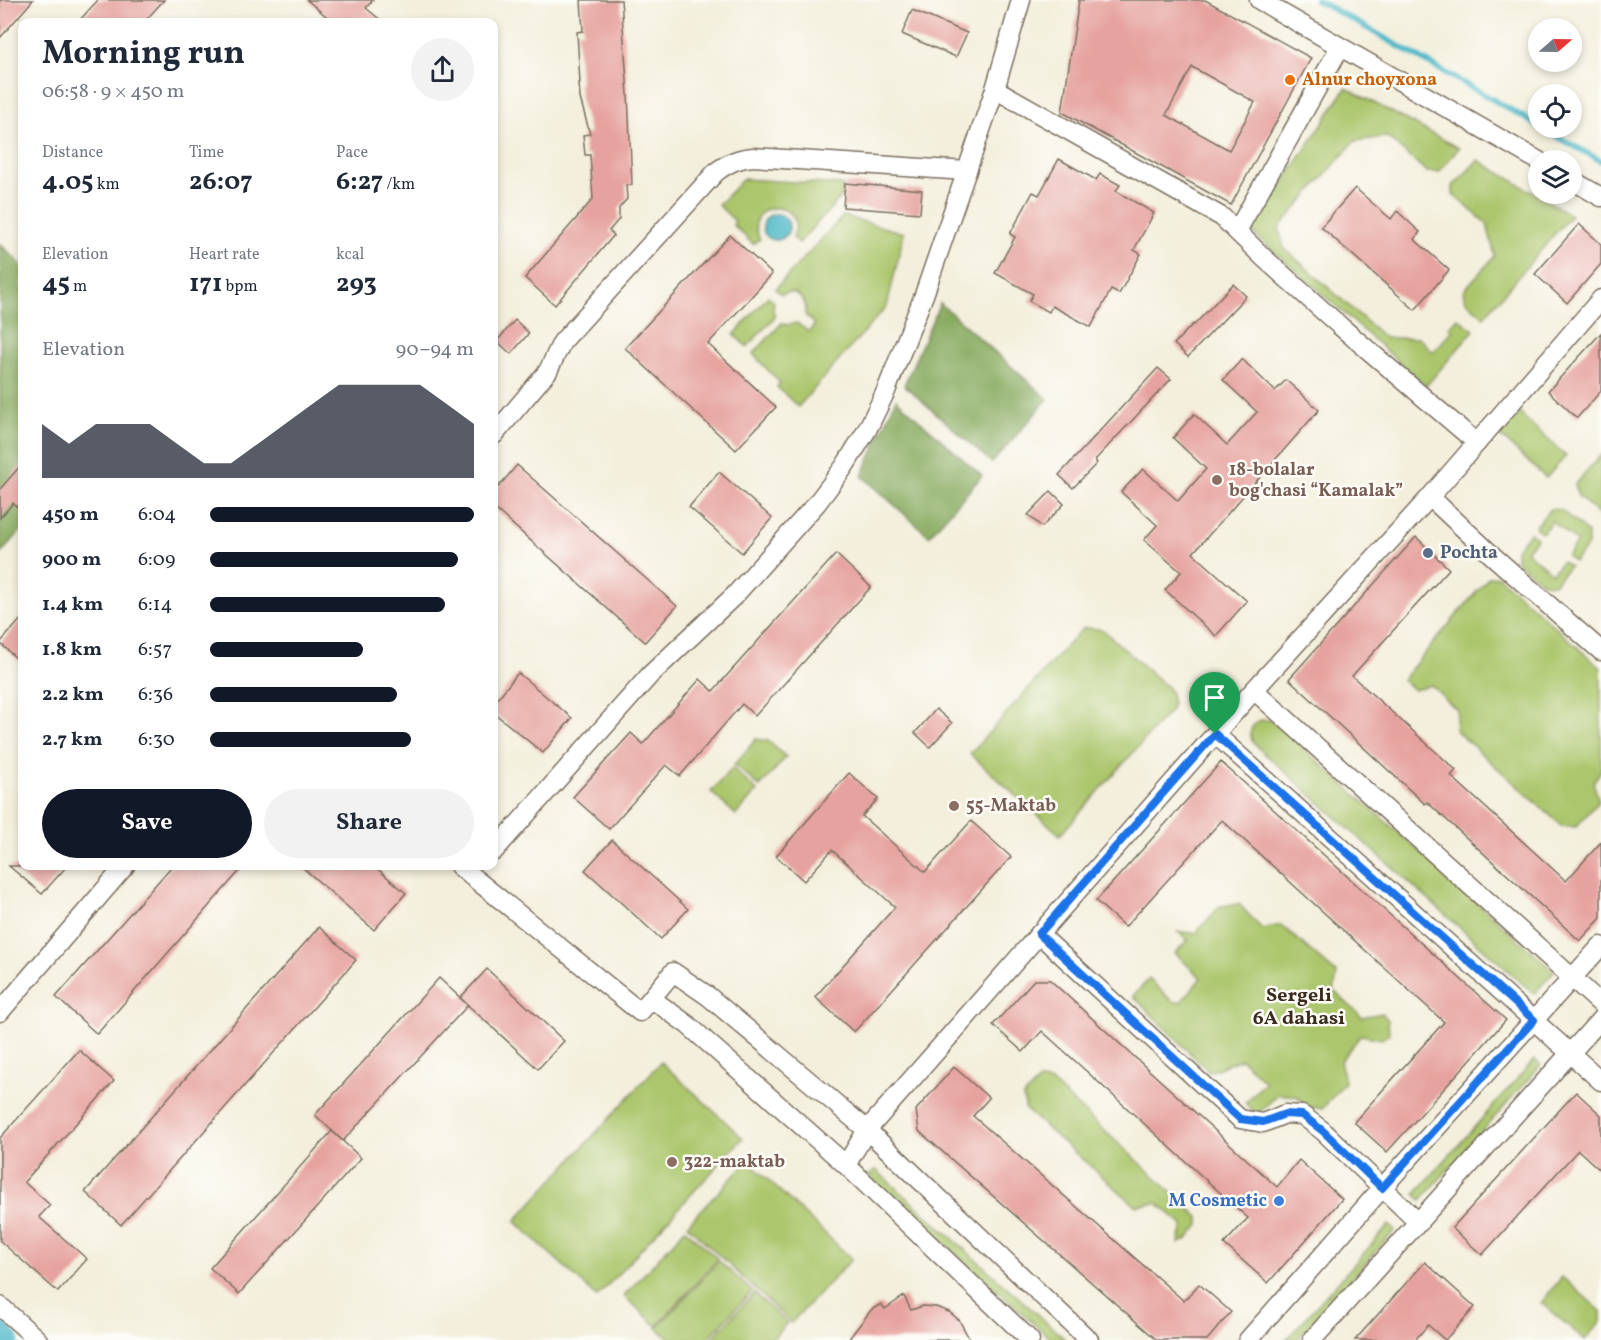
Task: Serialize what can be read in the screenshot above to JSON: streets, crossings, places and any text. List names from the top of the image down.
{
  "districts": ["Sergeli 6A dahasi"],
  "places": [
    "Alnur choyxona",
    "18-bolalar bog'chasi “Kamalak”",
    "Pochta",
    "55-Maktab",
    "322-maktab",
    "M Cosmetic"
  ],
  "north": "right",
  "page": {
    "heading": ["Morning run", "06:58 · 9 × 450 m"],
    "stats": [
      ["Distance", "4.05 km"],
      ["Time", "26:07"],
      ["Pace", "6:27 /km"],
      ["Elevation", "45 m"],
      ["Heart rate", "171 bpm"],
      ["kcal", "293"]
    ],
    "chart": ["Elevation", "90–94 m"],
    "list": [
      {
        "name": "450 m",
        "note": "6:04"
      },
      {
        "name": "900 m",
        "note": "6:09"
      },
      {
        "name": "1.4 km",
        "note": "6:14"
      },
      {
        "name": "1.8 km",
        "note": "6:57"
      },
      {
        "name": "2.2 km",
        "note": "6:36"
      },
      {
        "name": "2.7 km",
        "note": "6:30"
      }
    ],
    "buttons": ["Save", "Share"]
  }
}
